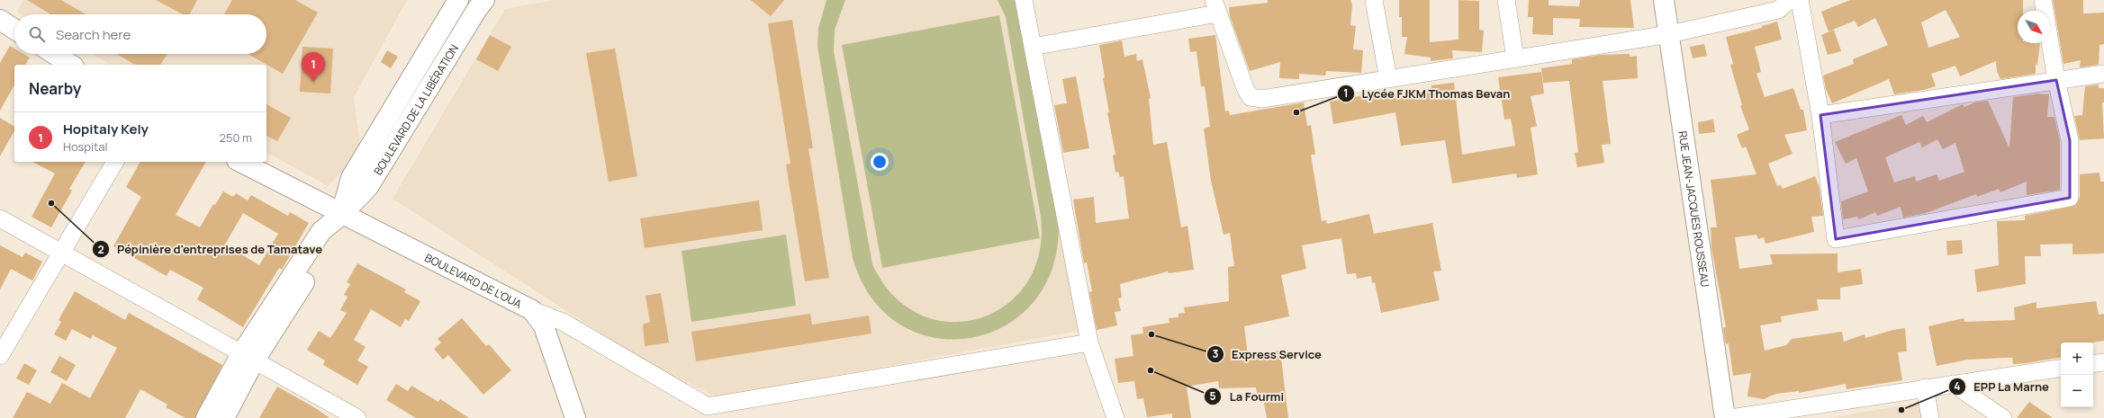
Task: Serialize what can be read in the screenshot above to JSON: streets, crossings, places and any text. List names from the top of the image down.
{
  "streets": {
    "main road": ["BOULEVARD DE LA LIBÉRATION", "RUE JEAN-JACQUES ROUSSEAU", "BOULEVARD DE L'OUA"]
  },
  "crossings": [
    ["BOULEVARD DE LA LIBÉRATION", "BOULEVARD DE L'OUA"]
  ],
  "places": [
    "Lycée FJKM Thomas Bevan",
    "Pépinière d'entreprises de Tamatave",
    "Express Service",
    "La Fourmi",
    "EPP La Marne"
  ],
  "north": "bottom right",
  "page": {
    "search": "Search here",
    "pins": "1",
    "heading": "Nearby",
    "list": [
      {
        "mark": "1",
        "name": "Hopitaly Kely",
        "note": "Hospital",
        "value": "250 m"
      }
    ],
    "map_buttons": ["+", "−"]
  }
}
